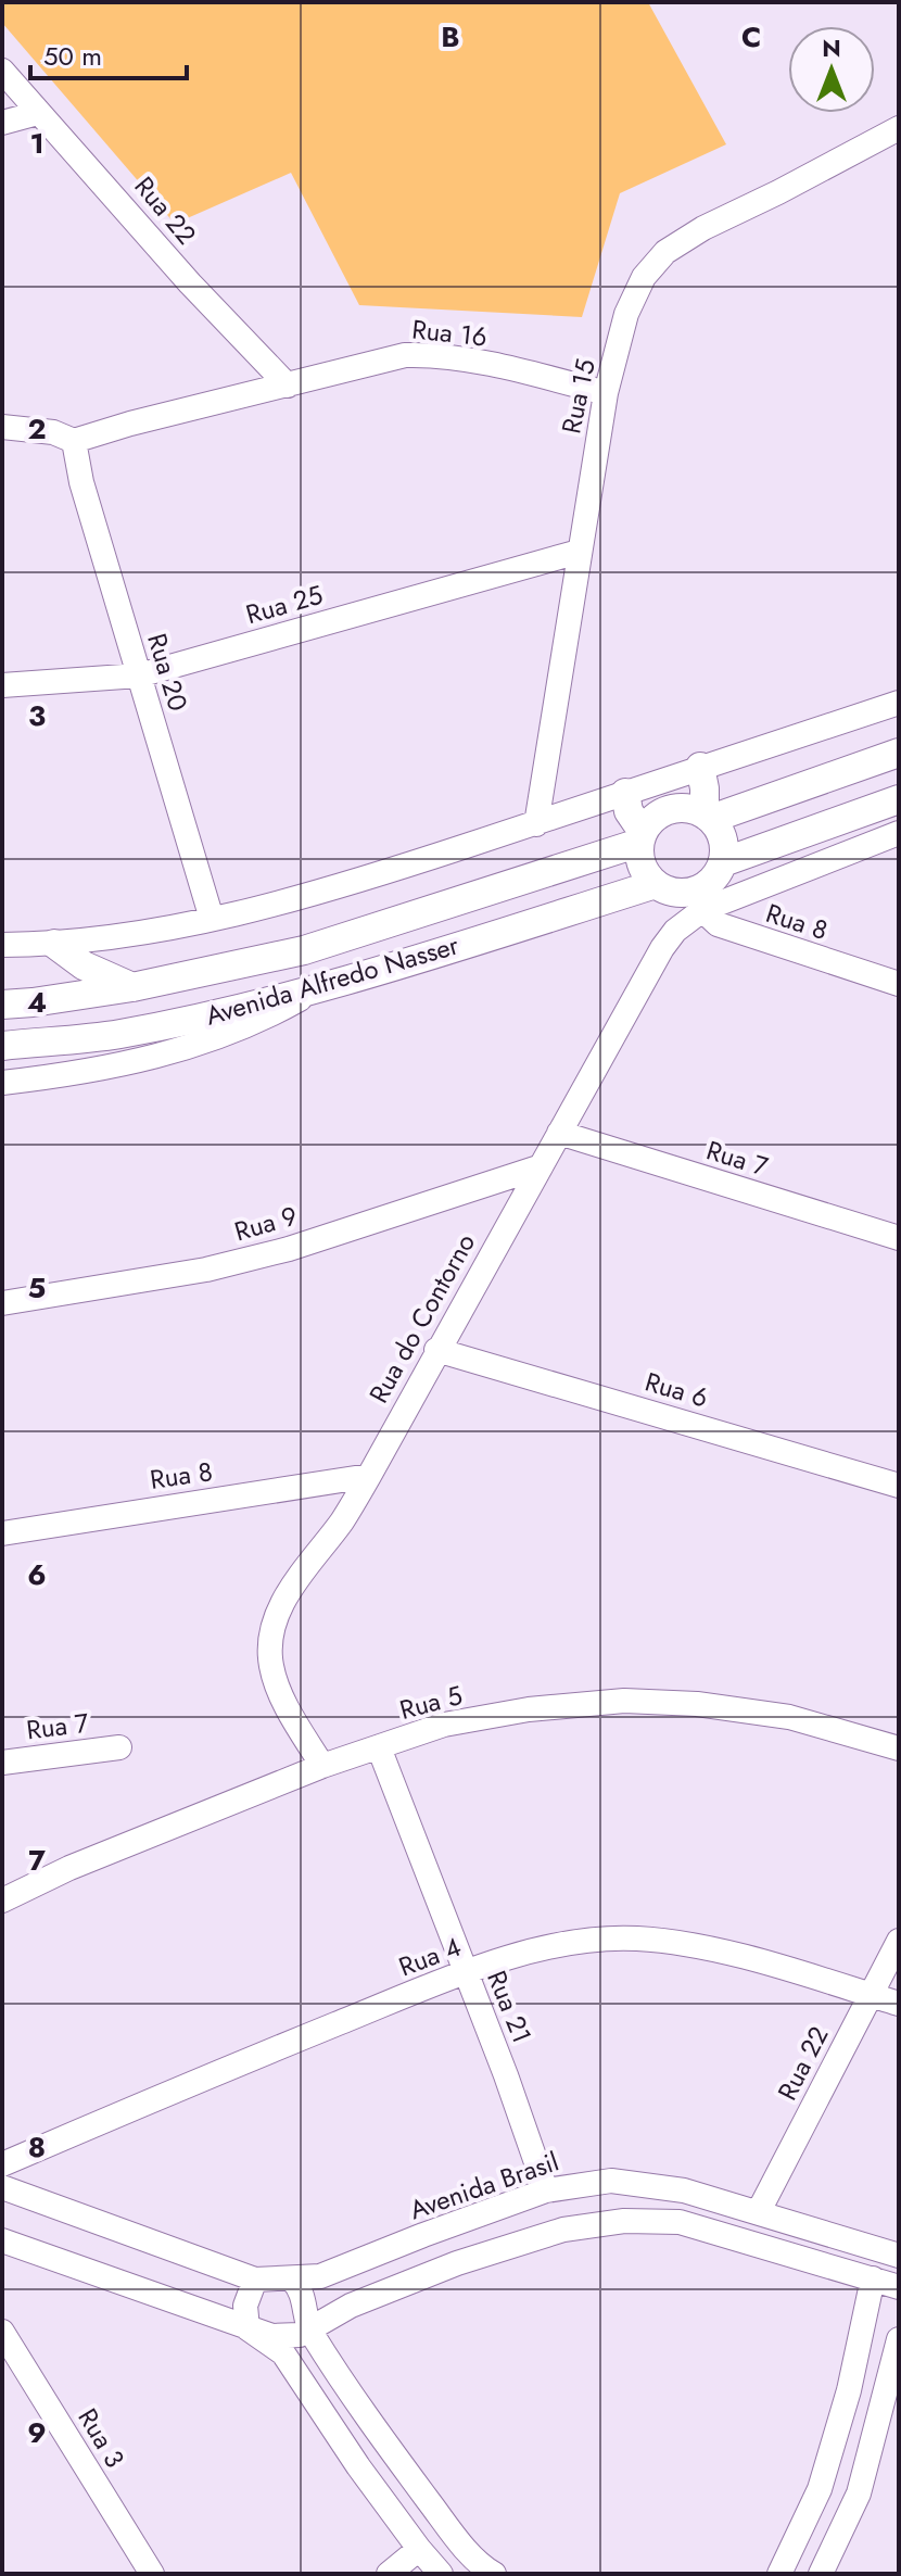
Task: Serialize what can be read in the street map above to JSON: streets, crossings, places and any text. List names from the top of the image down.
{
  "streets": {
    "main road": ["Avenida Alfredo Nasser"],
    "street": [
      "Rua 22",
      "Rua 16",
      "Rua 15",
      "Rua 25",
      "Rua 20",
      "Rua 8",
      "Rua 7",
      "Rua 9",
      "Rua do Contorno",
      "Rua 6",
      "Rua 5",
      "Rua 4",
      "Rua 21",
      "Avenida Brasil",
      "Rua 3"
    ]
  },
  "crossings": [
    ["Rua 22", "Rua 16"],
    ["Rua 22", "Rua 4"],
    ["Rua 22", "Avenida Brasil"],
    ["Rua 16", "Rua 15"],
    ["Rua 16", "Rua 20"],
    ["Rua 15", "Rua 25"],
    ["Rua 25", "Rua 20"],
    ["Rua 8", "Avenida Alfredo Nasser"],
    ["Rua 8", "Rua do Contorno"],
    ["Avenida Alfredo Nasser", "Rua do Contorno"],
    ["Rua 7", "Rua do Contorno"],
    ["Rua 9", "Rua do Contorno"],
    ["Rua do Contorno", "Rua 6"],
    ["Rua do Contorno", "Rua 5"],
    ["Rua 5", "Rua 21"],
    ["Rua 4", "Rua 21"],
    ["Rua 21", "Avenida Brasil"]
  ],
  "scale_bar": "50 m",
  "north": "top",
  "grid": {
    "columns": ["B", "C"],
    "rows": [
      "1",
      "2",
      "3",
      "4",
      "5",
      "6",
      "7",
      "8",
      "9"
    ]
  }
}
